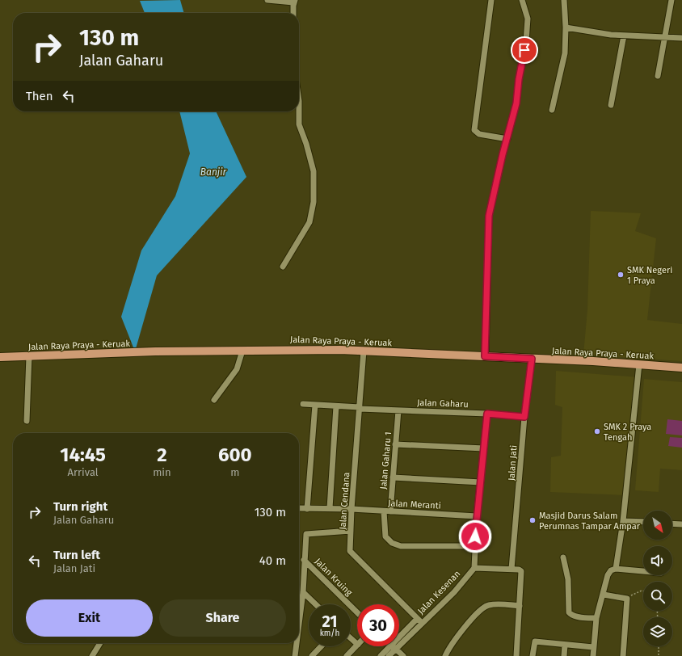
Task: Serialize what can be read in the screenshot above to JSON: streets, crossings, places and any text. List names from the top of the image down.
{
  "streets": {
    "main road": ["Jalan Raya Praya - Keruak"],
    "street": [
      "Jalan Gaharu",
      "Jalan Gaharu 1",
      "Jalan Jati",
      "Jalan Cendana",
      "Jalan Meranti",
      "Jalan Kruing",
      "Jalan Kesenan"
    ]
  },
  "crossings": [
    ["Jalan Raya Praya - Keruak", "Jalan Jati"],
    ["Jalan Raya Praya - Keruak", "Jalan Cendana"],
    ["Jalan Gaharu", "Jalan Gaharu 1"],
    ["Jalan Gaharu", "Jalan Jati"],
    ["Jalan Gaharu", "Jalan Cendana"],
    ["Jalan Gaharu 1", "Jalan Meranti"],
    ["Jalan Cendana", "Jalan Meranti"],
    ["Jalan Cendana", "Jalan Kesenan"]
  ],
  "water": ["Banjir"],
  "places": ["SMK Negeri 1 Praya", "SMK 2 Praya Tengah", "Masjid Darus Salam Perumnas Tampar Ampar"],
  "north": "bottom right",
  "page": {
    "turn": ["130 m", "Jalan Gaharu"],
    "then": "Then",
    "eta": [
      "14:45",
      "Arrival",
      "2",
      "min",
      "600",
      "m"
    ],
    "list": [
      {
        "name": "Turn right",
        "note": "Jalan Gaharu",
        "value": "130 m"
      },
      {
        "name": "Turn left",
        "note": "Jalan Jati",
        "value": "40 m"
      }
    ],
    "buttons": ["Exit", "Share"],
    "speed": "21 km/h",
    "limit": "30"
  }
}
